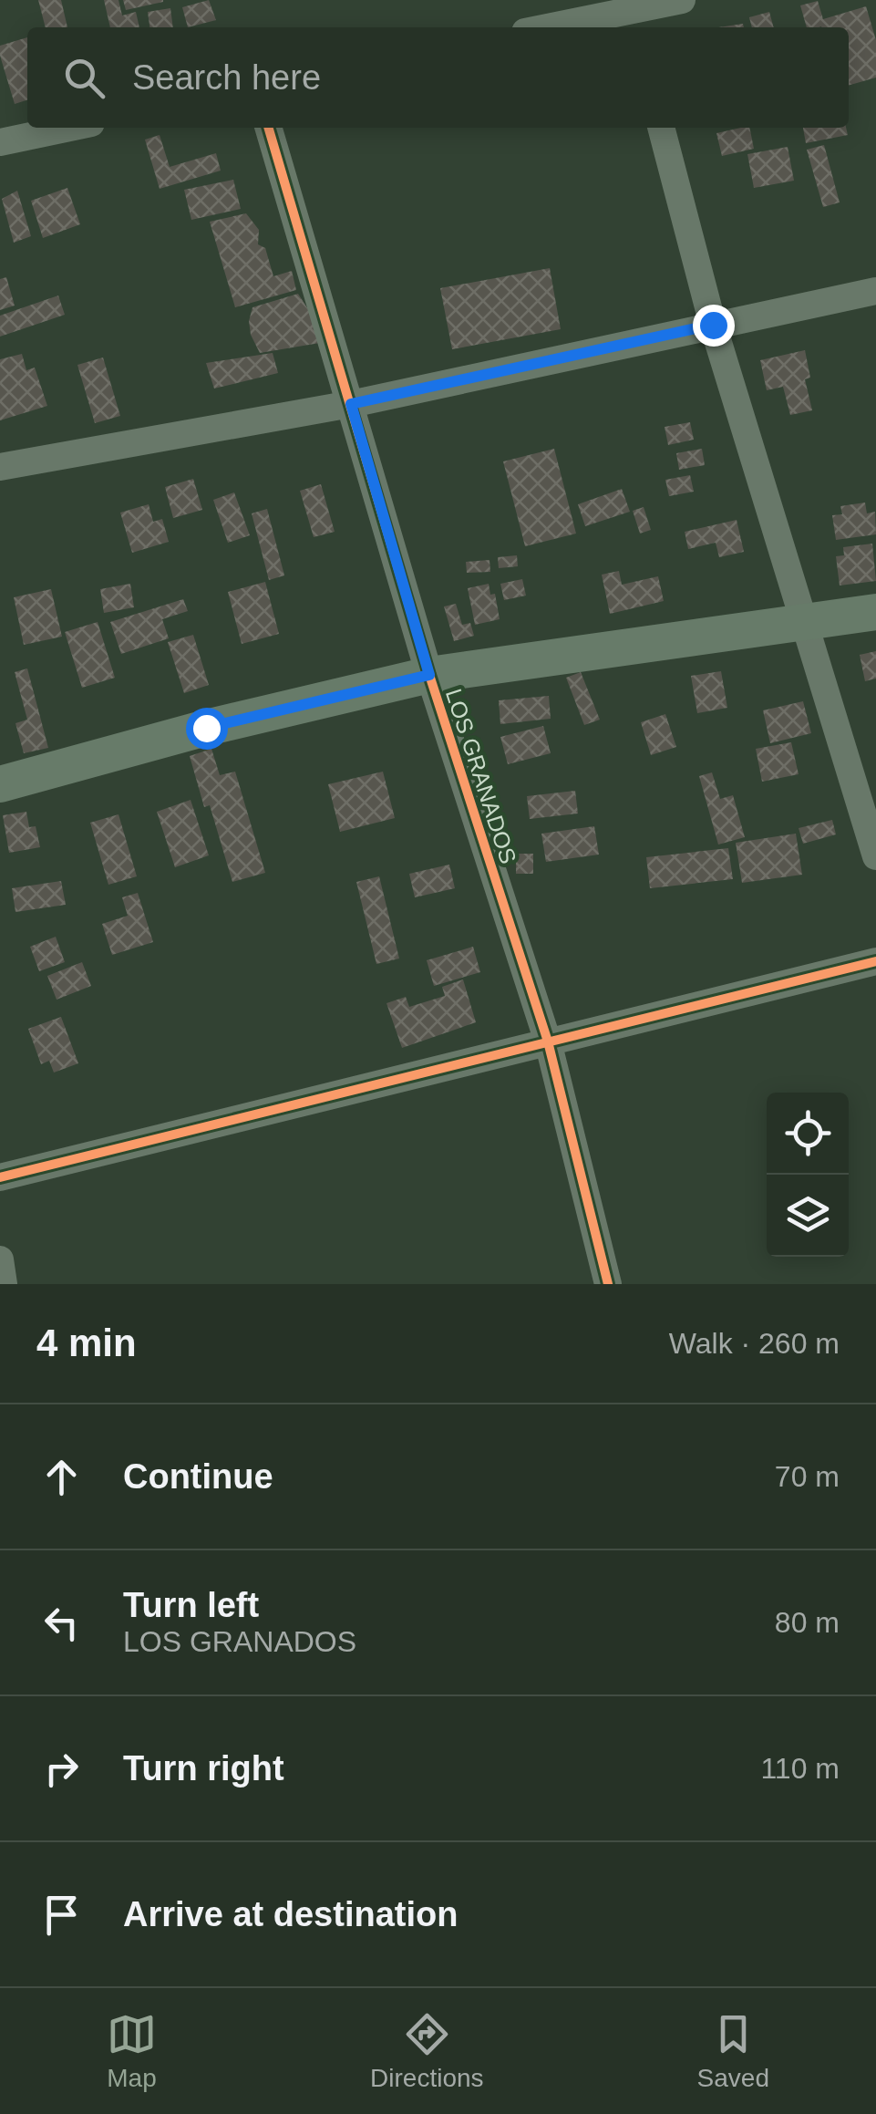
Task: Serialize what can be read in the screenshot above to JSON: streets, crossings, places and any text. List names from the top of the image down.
{
  "streets": {
    "street": ["LOS GRANADOS"]
  },
  "page": {
    "search": "Search here",
    "heading": ["4 min", "Walk · 260 m"],
    "list": [
      ["Continue", "70 m"],
      ["Turn left", "LOS GRANADOS", "80 m"],
      ["Turn right", "110 m"],
      "Arrive at destination"
    ],
    "nav": ["Map", "Directions", "Saved"]
  }
}
